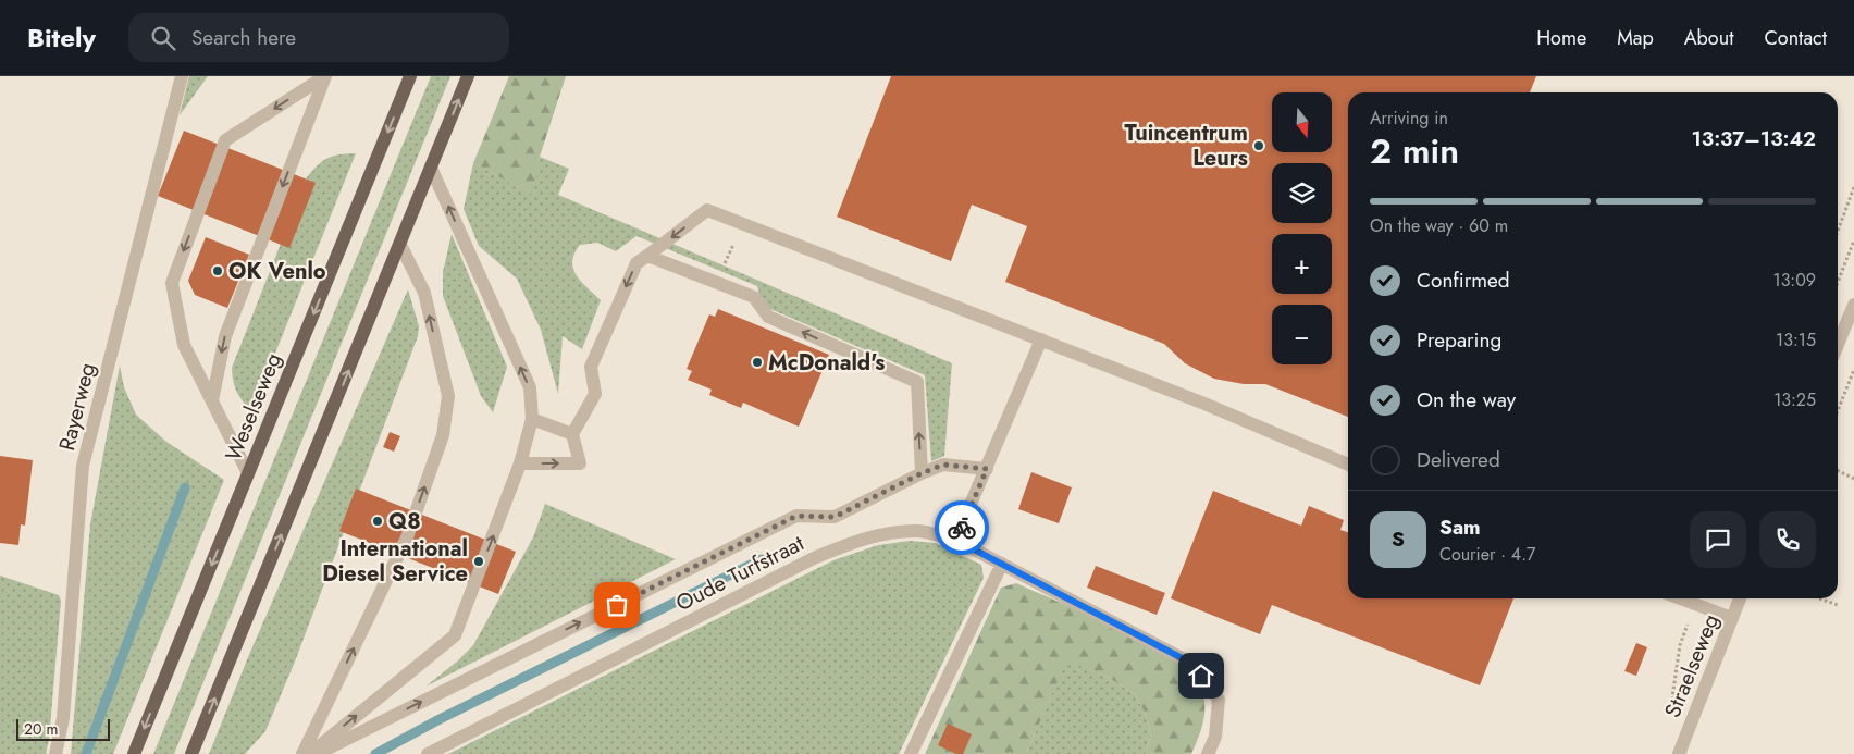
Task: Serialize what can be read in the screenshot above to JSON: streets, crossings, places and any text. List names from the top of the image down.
{
  "streets": {
    "main road": ["Weselseweg"],
    "street": ["Rayerweg", "Oude Turfstraat", "Straelseweg"]
  },
  "places": [
    "Tuincentrum Leurs",
    "OK Venlo",
    "McDonald's",
    "Q8",
    "International Diesel Service"
  ],
  "scale_bar": "20 m",
  "north": "bottom",
  "page": {
    "header": "Bitely",
    "search": "Search here",
    "nav": [
      "Home",
      "Map",
      "About",
      "Contact"
    ],
    "map_buttons": ["+", "−"],
    "heading": ["2 min", "Arriving in", "13:37–13:42"],
    "panel": ["Sam", "Courier · 4.7"],
    "bar": "On the way · 60 m",
    "list": [
      ["Confirmed", "13:09"],
      ["Preparing", "13:15"],
      ["On the way", "13:25"],
      "Delivered"
    ],
    "round": "S",
    "scale": "20 m"
  }
}
